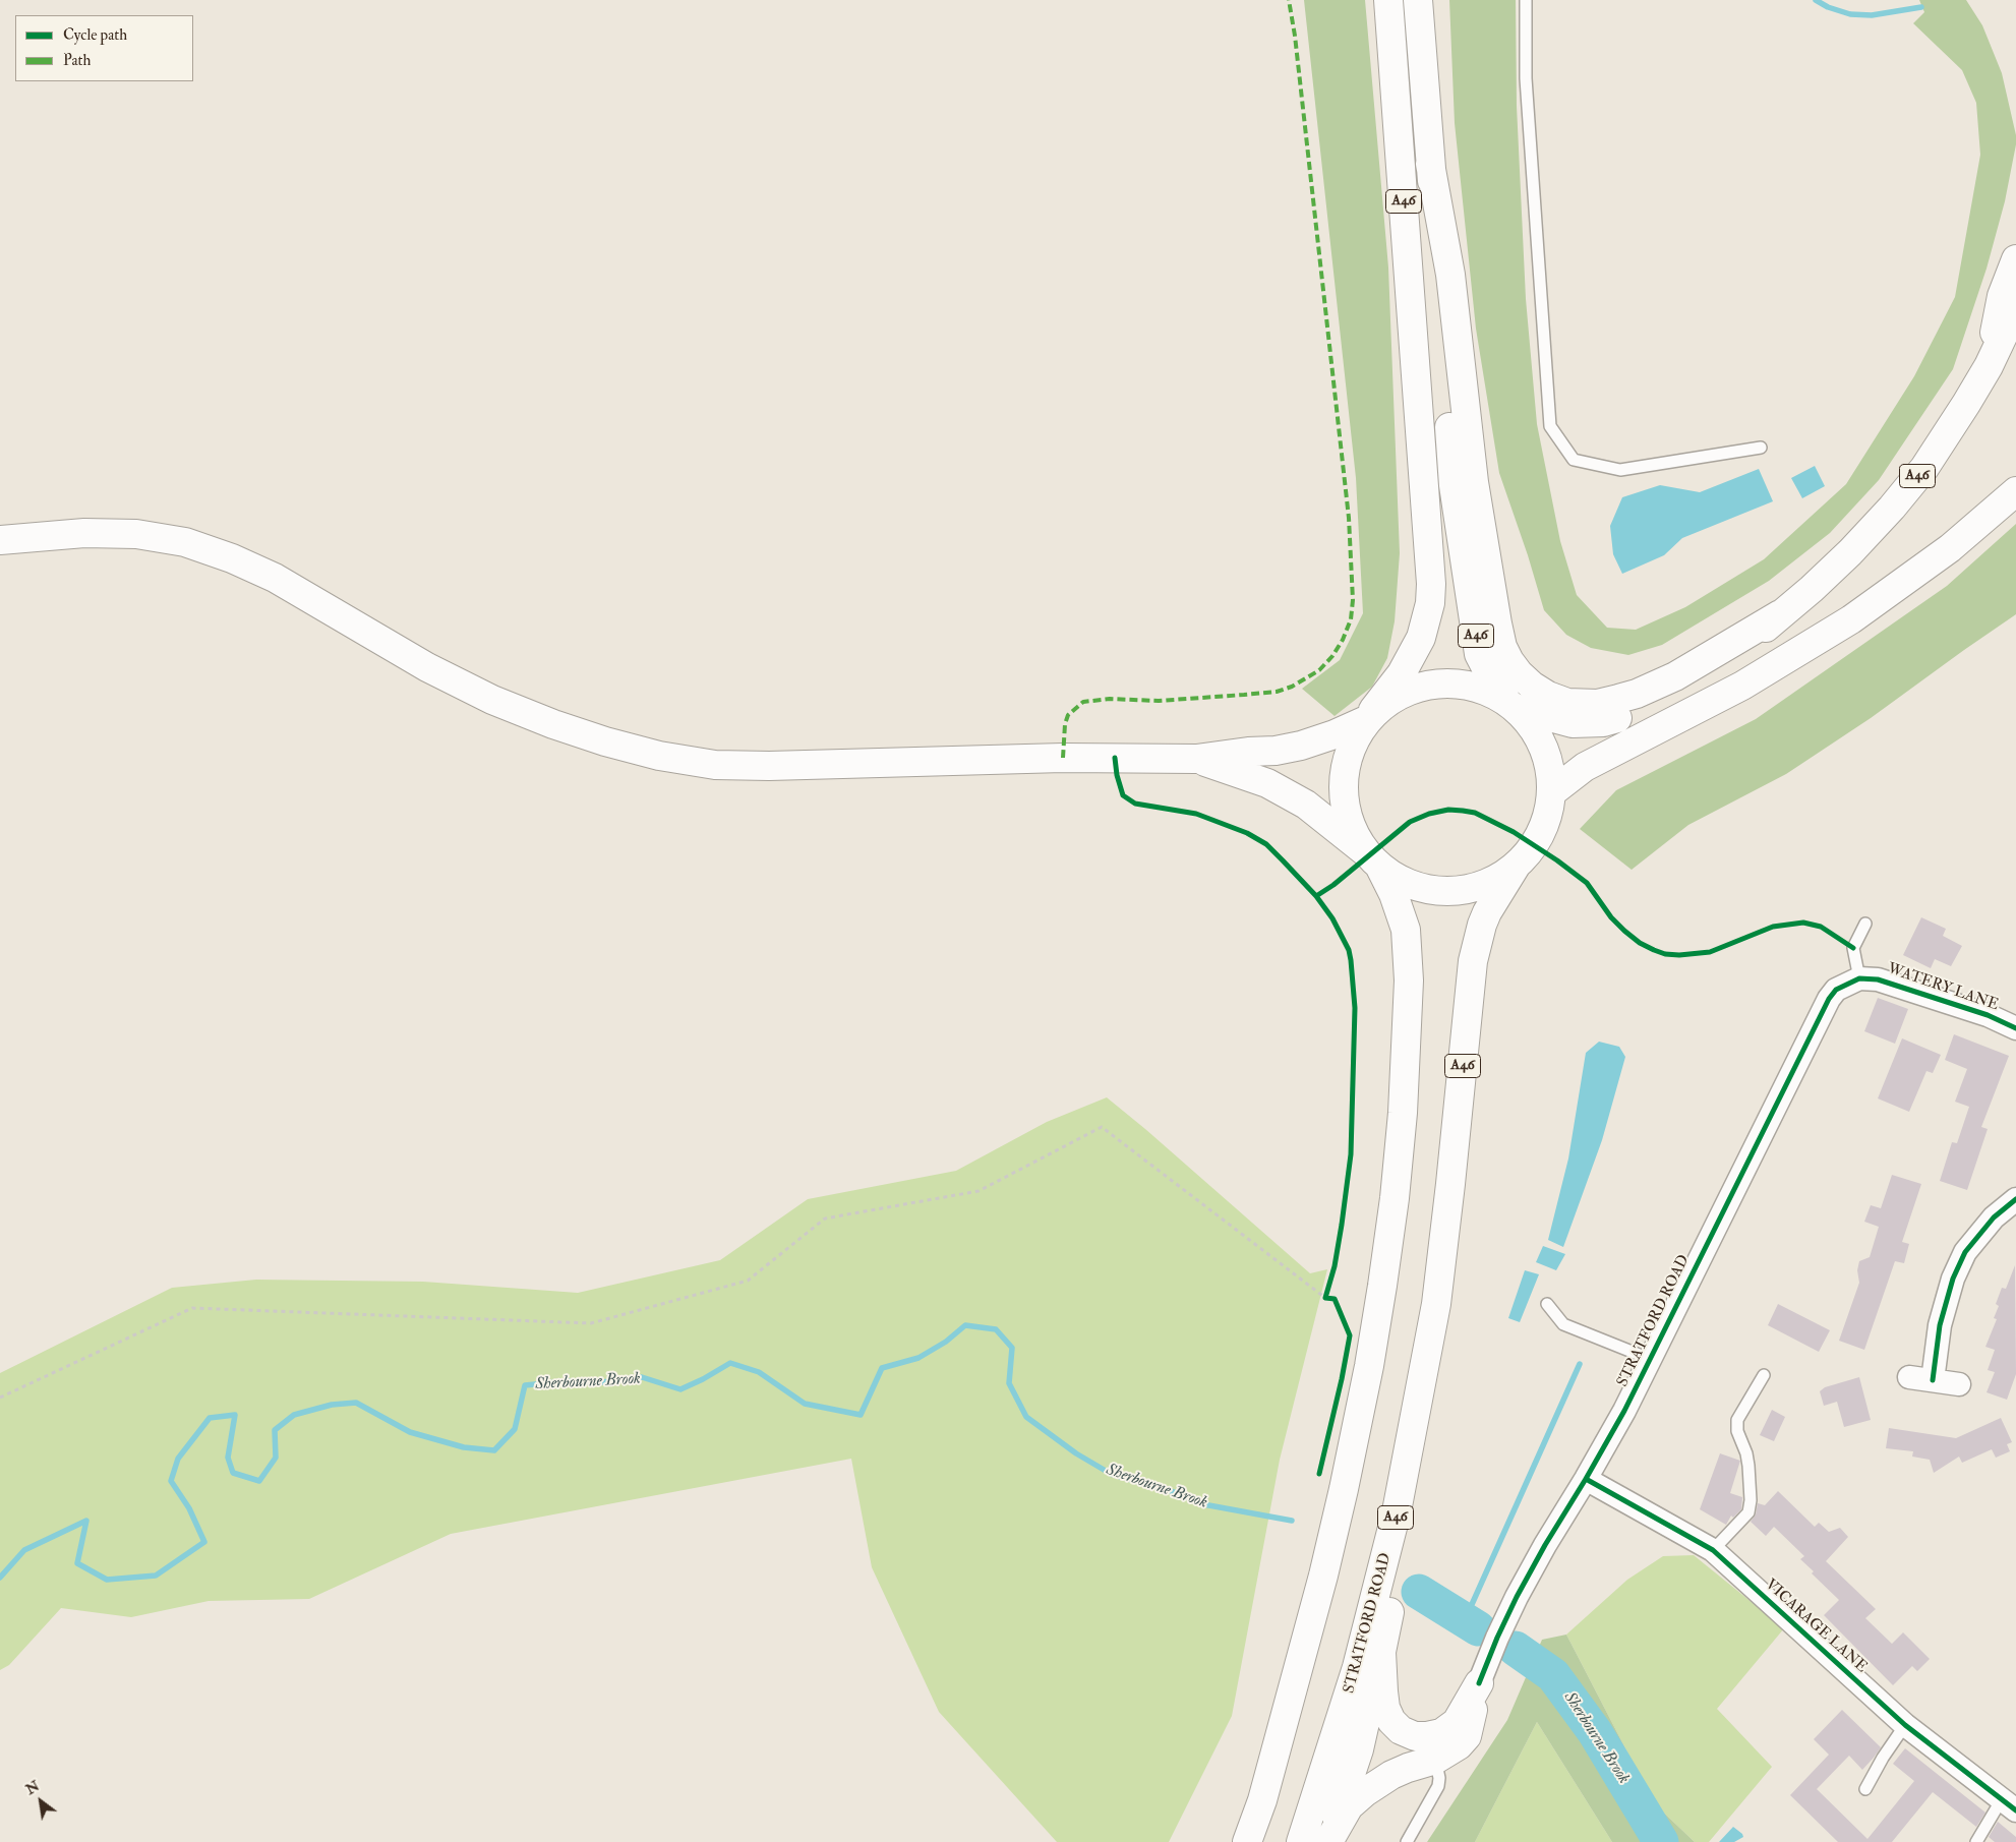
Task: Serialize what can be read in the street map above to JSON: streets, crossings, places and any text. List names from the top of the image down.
{
  "streets": {
    "main road": ["A46", "STRATFORD ROAD"],
    "street": ["WATERY LANE", "VICARAGE LANE"]
  },
  "crossings": [
    ["WATERY LANE", "STRATFORD ROAD"],
    ["STRATFORD ROAD", "VICARAGE LANE"]
  ],
  "water": ["Sherbourne Brook"],
  "legend": ["Cycle path", "Path"],
  "north": "top left"
}
